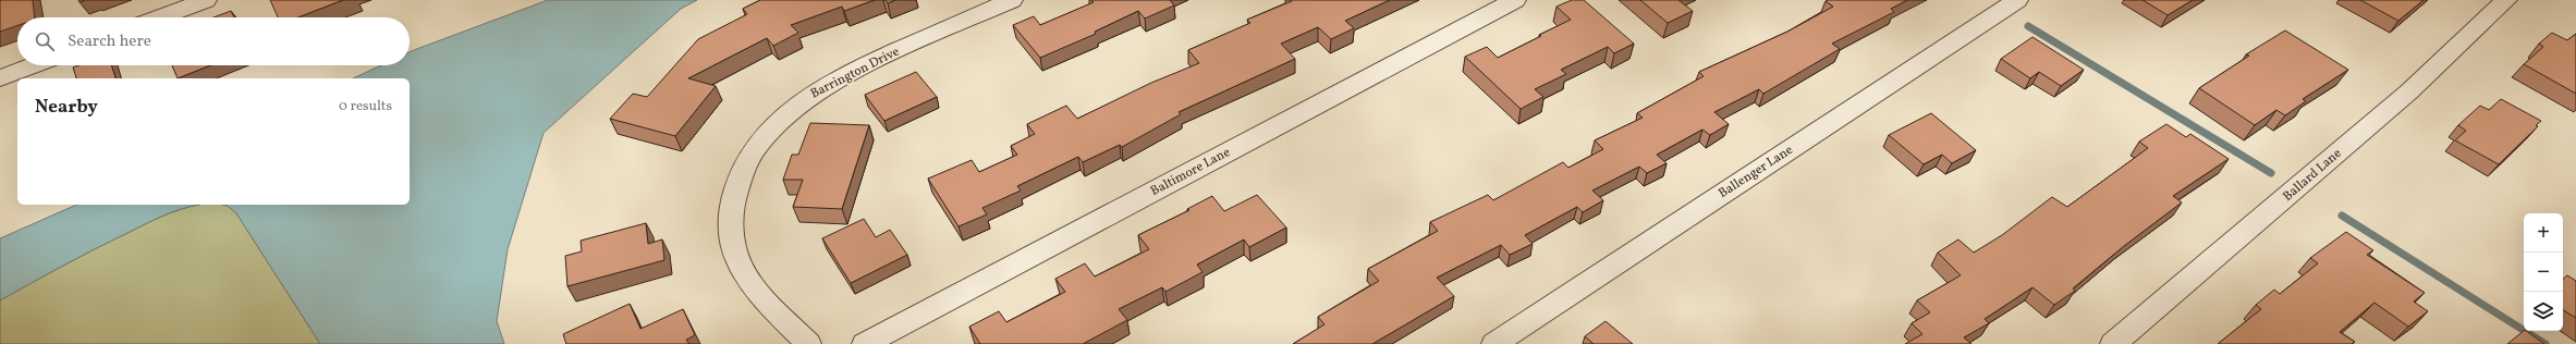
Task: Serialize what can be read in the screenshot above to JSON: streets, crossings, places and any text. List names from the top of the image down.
{
  "streets": {
    "street": [
      "Barrington Drive",
      "Baltimore Lane",
      "Ballenger Lane",
      "Ballard Lane"
    ]
  },
  "page": {
    "search": "Search here",
    "heading": ["Nearby", "0 results"],
    "map_buttons": ["+", "−"]
  }
}
